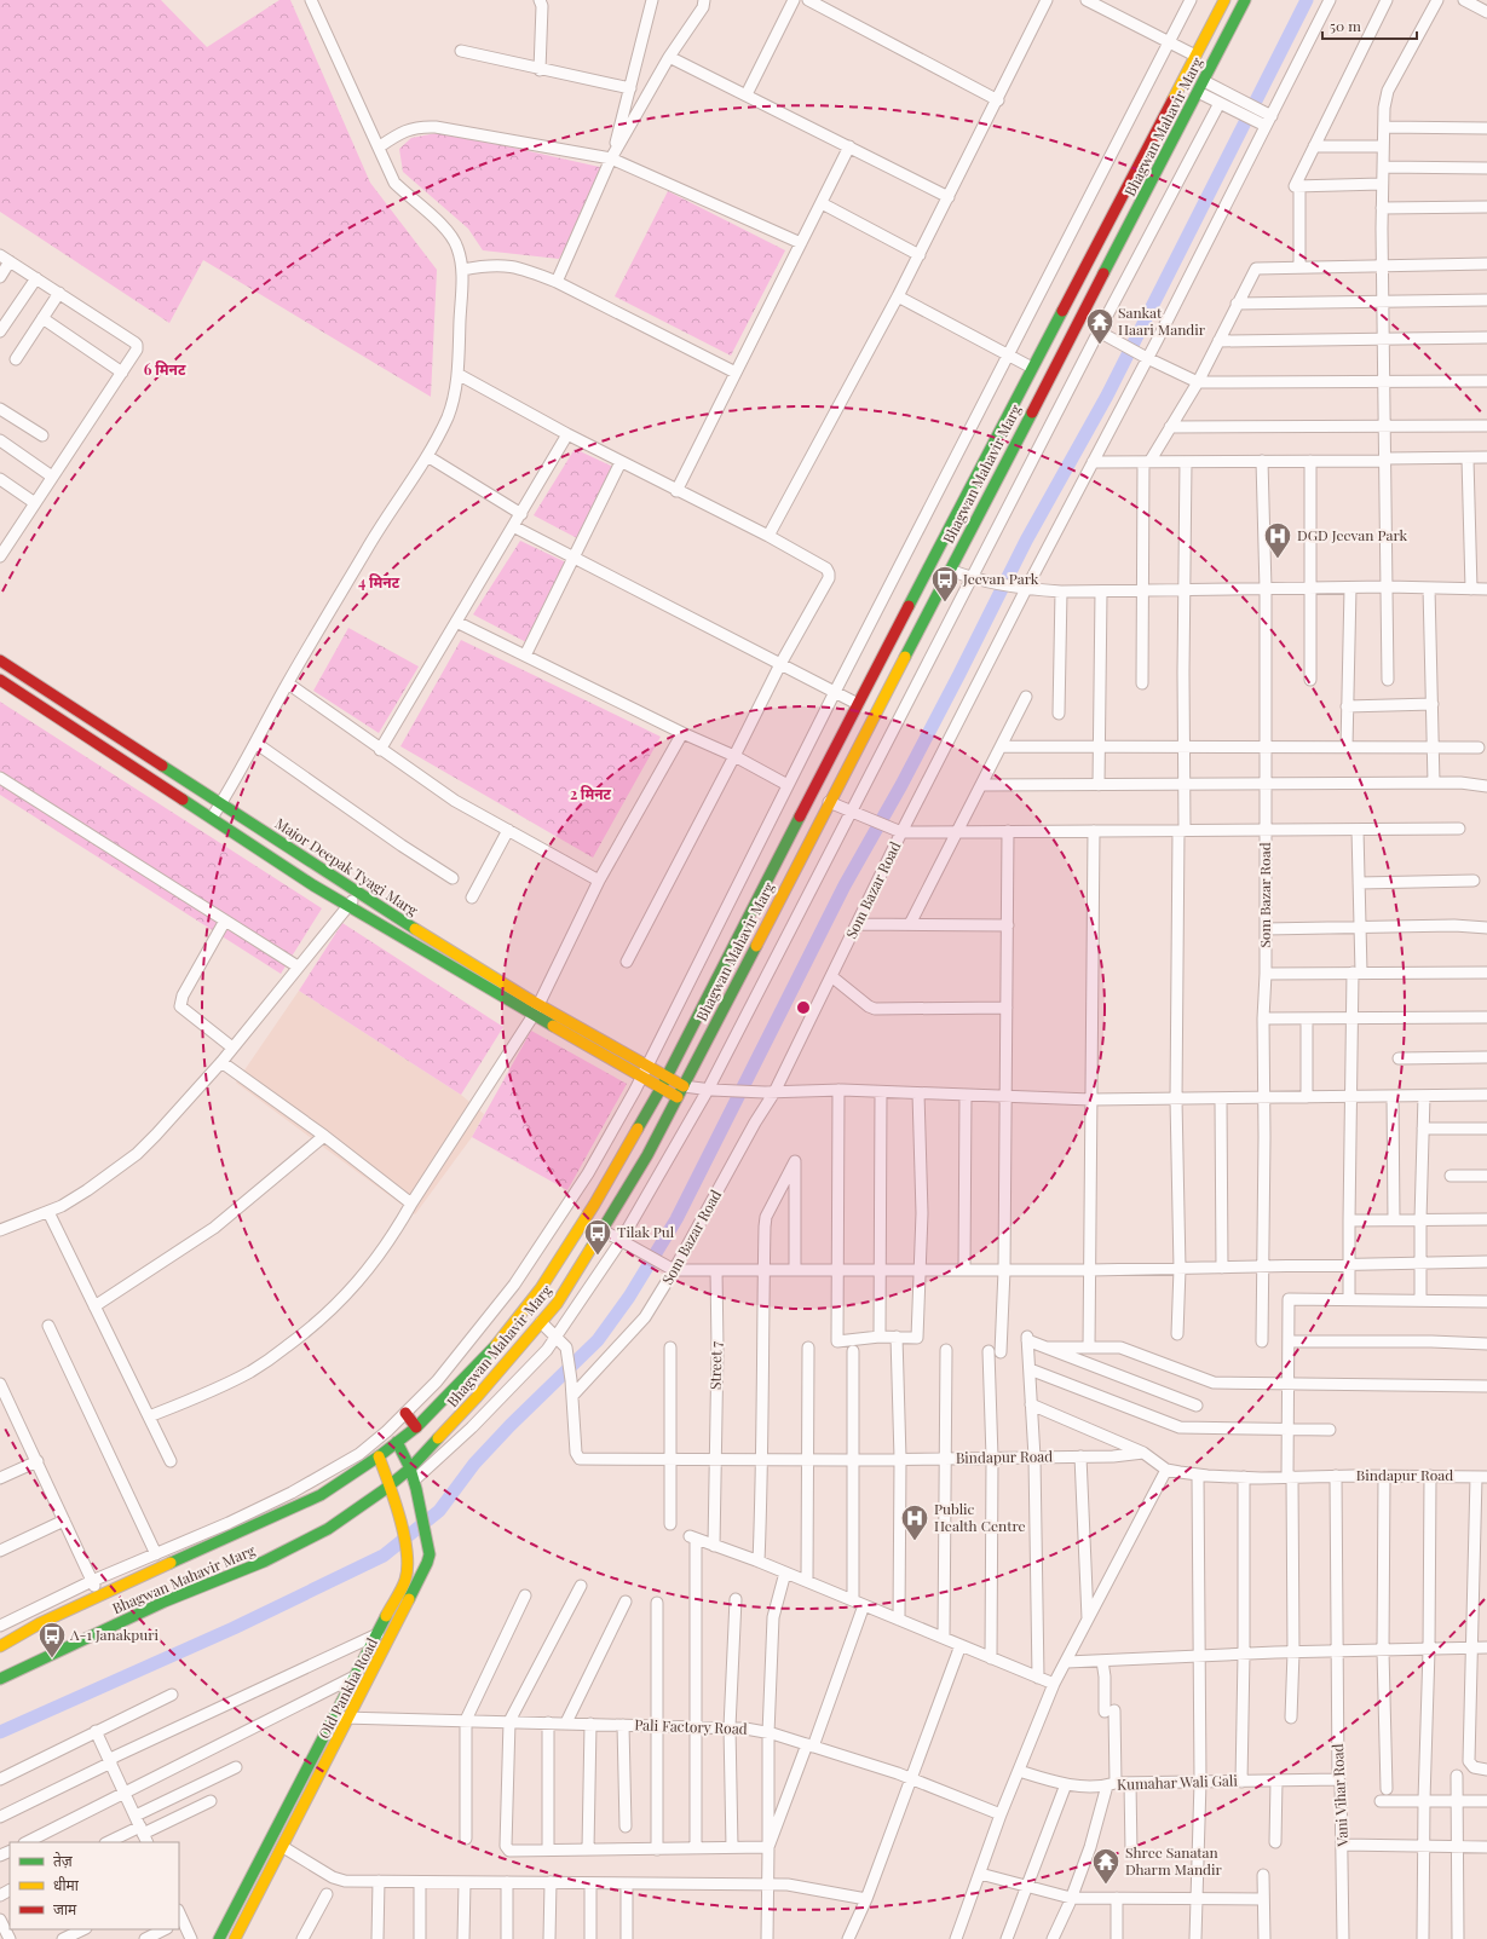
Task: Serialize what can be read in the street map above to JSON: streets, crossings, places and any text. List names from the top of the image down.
{
  "streets": {
    "main road": ["Bhagwan Mahavir Marg", "Major Deepak Tyagi Marg", "Old Pankha Road"],
    "street": [
      "Som Bazar Road",
      "Street 7",
      "Bindapur Road",
      "Pali Factory Road",
      "Kumahar Wali Gali",
      "Vani Vihar Road"
    ]
  },
  "crossings": [
    ["Bhagwan Mahavir Marg", "Major Deepak Tyagi Marg"],
    ["Bhagwan Mahavir Marg", "Old Pankha Road"],
    ["Som Bazar Road", "Bindapur Road"],
    ["Street 7", "Bindapur Road"],
    ["Bindapur Road", "Vani Vihar Road"],
    ["Old Pankha Road", "Pali Factory Road"],
    ["Kumahar Wali Gali", "Vani Vihar Road"]
  ],
  "places": {
    "temple": ["Sankat Haari Mandir", "Shree Sanatan Dharm Mandir"],
    "hospital": ["DGD Jeevan Park", "Public Health Centre"],
    "bus stop": ["Jeevan Park", "Tilak Pul", "A-1 Janakpuri"]
  },
  "legend": ["तेज़", "धीमा", "जाम"],
  "scale_bar": "50 m",
  "rings": ["6 मिनट", "4 मिनट", "2 मिनट"]
}
